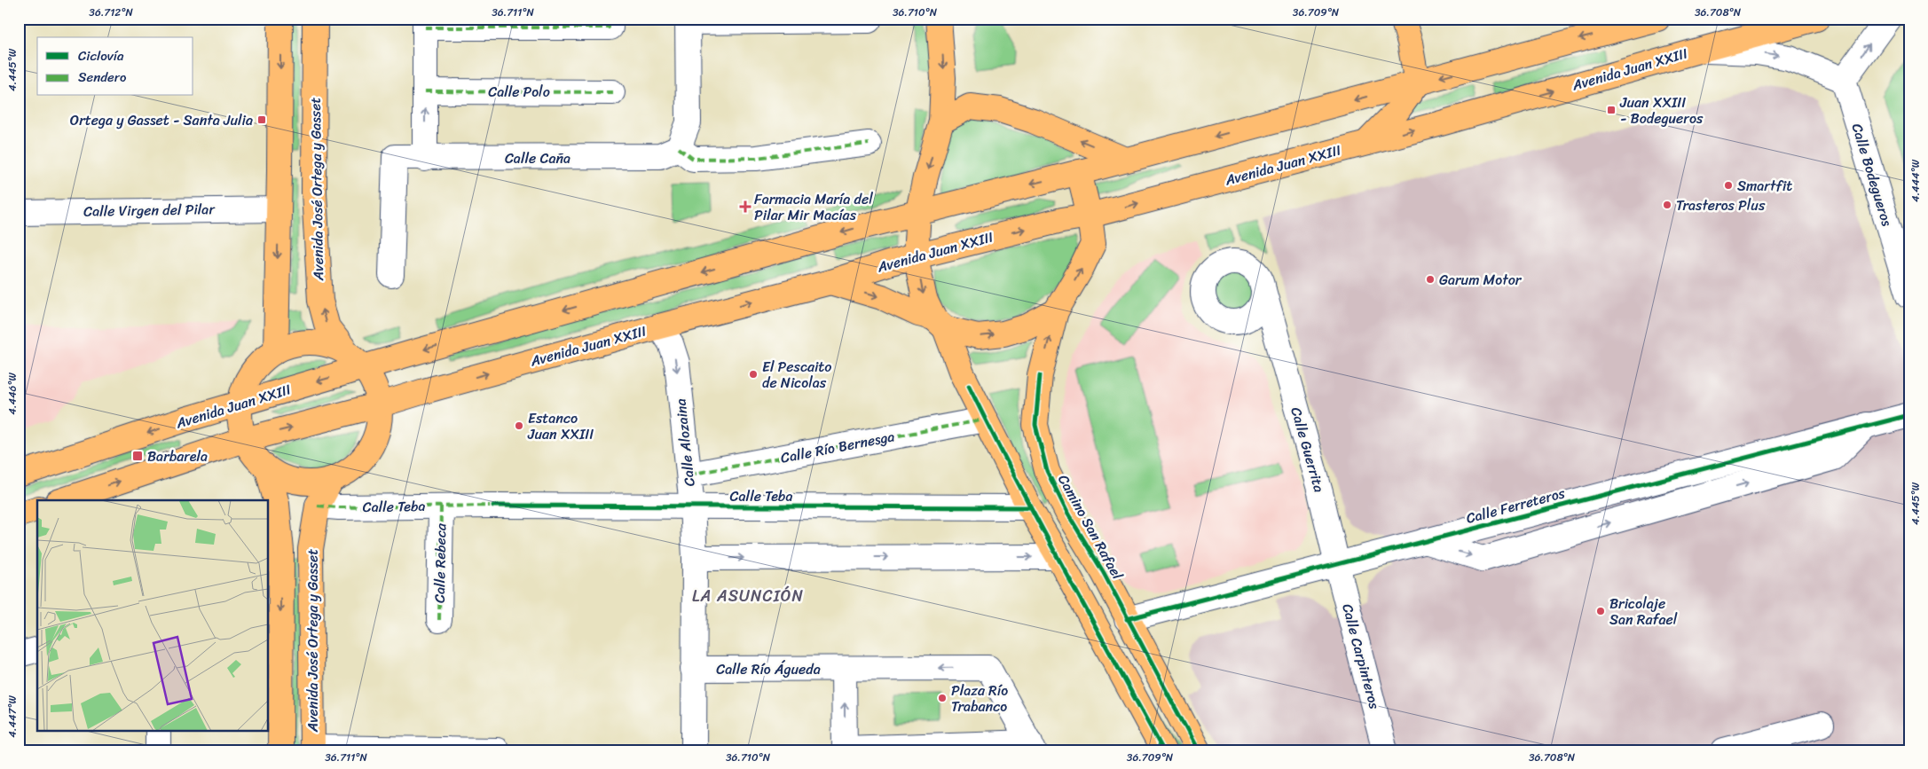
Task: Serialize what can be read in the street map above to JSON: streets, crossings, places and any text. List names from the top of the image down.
{
  "streets": {
    "main road": ["Avenida Juan XXIII", "Avenida José Ortega y Gasset", "Camino San Rafael"],
    "street": [
      "Calle Polo",
      "Calle Caña",
      "Calle Bodegueros",
      "Calle Virgen del Pilar",
      "Calle Alozaina",
      "Calle Río Bernesga",
      "Calle Guerrita",
      "Calle Teba",
      "Calle Ferreteros",
      "Calle Rebeca",
      "Calle Carpinteros",
      "Calle Río Águeda"
    ]
  },
  "crossings": [
    ["Avenida Juan XXIII", "Avenida José Ortega y Gasset"],
    ["Avenida Juan XXIII", "Calle Alozaina"],
    ["Avenida José Ortega y Gasset", "Calle Teba"],
    ["Calle Alozaina", "Calle Río Bernesga"],
    ["Calle Alozaina", "Calle Teba"],
    ["Calle Alozaina", "Calle Río Águeda"],
    ["Calle Guerrita", "Calle Ferreteros"],
    ["Calle Guerrita", "Calle Carpinteros"],
    ["Calle Teba", "Calle Rebeca"],
    ["Calle Ferreteros", "Camino San Rafael"],
    ["Calle Ferreteros", "Calle Carpinteros"]
  ],
  "one_way": ["Calle Alozaina"],
  "districts": ["LA ASUNCIÓN"],
  "places": {
    "transit": ["Juan XXIII - Bodegueros", "Ortega y Gasset - Santa Julia", "Barbarela"],
    "other": [
      "Smartfit",
      "Trasteros Plus",
      "Garum Motor",
      "El Pescaito de Nicolas",
      "Estanco Juan XXIII",
      "Bricolaje San Rafael",
      "Plaza Río Trabanco"
    ],
    "health": ["Farmacia María del Pilar Mir Macías"]
  },
  "legend": ["Ciclovía", "Sendero"],
  "coordinates": [
    "36.712°N",
    "36.711°N",
    "36.710°N",
    "36.709°N",
    "36.708°N",
    "4.445°W",
    "4.444°W",
    "4.446°W",
    "4.447°W"
  ]
}
